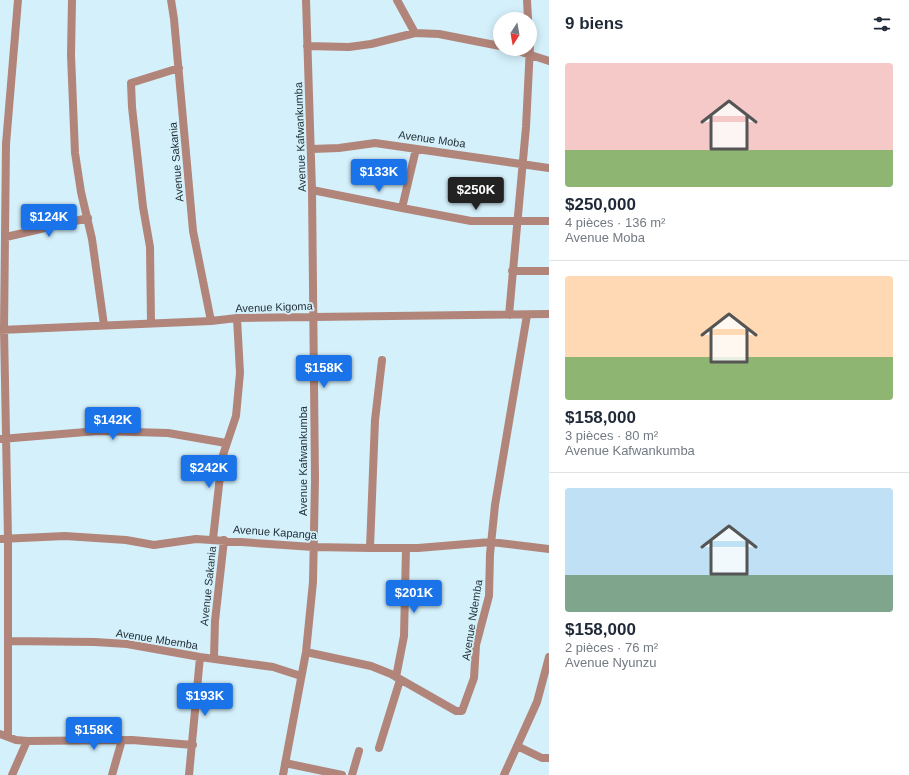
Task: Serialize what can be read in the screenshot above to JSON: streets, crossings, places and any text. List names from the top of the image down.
{
  "streets": {
    "street": [
      "Avenue Kafwankumba",
      "Avenue Moba",
      "Avenue Sakania",
      "Avenue Kigoma",
      "Avenue Kapanga",
      "Avenue Ndemba",
      "Avenue Mbemba"
    ]
  },
  "crossings": [
    ["Avenue Kafwankumba", "Avenue Moba"],
    ["Avenue Kafwankumba", "Avenue Kigoma"],
    ["Avenue Kafwankumba", "Avenue Kapanga"],
    ["Avenue Kafwankumba", "Avenue Ndemba"],
    ["Avenue Kafwankumba", "Avenue Mbemba"],
    ["Avenue Sakania", "Avenue Kigoma"],
    ["Avenue Sakania", "Avenue Kapanga"],
    ["Avenue Sakania", "Avenue Mbemba"],
    ["Avenue Kigoma", "Avenue Ndemba"],
    ["Avenue Kapanga", "Avenue Ndemba"]
  ],
  "north": "bottom",
  "page": {
    "heading": "9 biens",
    "list": [
      {
        "name": "$250,000",
        "note": "4 pièces · 136 m² · Avenue Moba"
      },
      {
        "name": "$158,000",
        "note": "3 pièces · 80 m² · Avenue Kafwankumba"
      },
      {
        "name": "$158,000",
        "note": "2 pièces · 76 m² · Avenue Nyunzu"
      }
    ],
    "price": [
      "$133K",
      "$250K",
      "$124K",
      "$158K",
      "$142K",
      "$242K",
      "$201K",
      "$193K",
      "$158K"
    ]
  }
}
